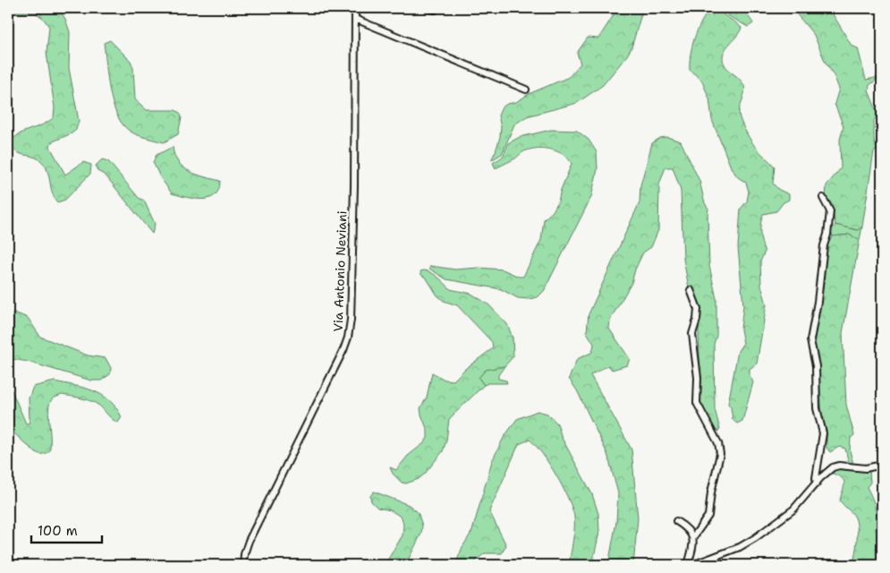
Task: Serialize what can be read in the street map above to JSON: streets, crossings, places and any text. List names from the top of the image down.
{
  "streets": {
    "street": ["Via Antonio Neviani"]
  },
  "scale_bar": "100 m"
}
